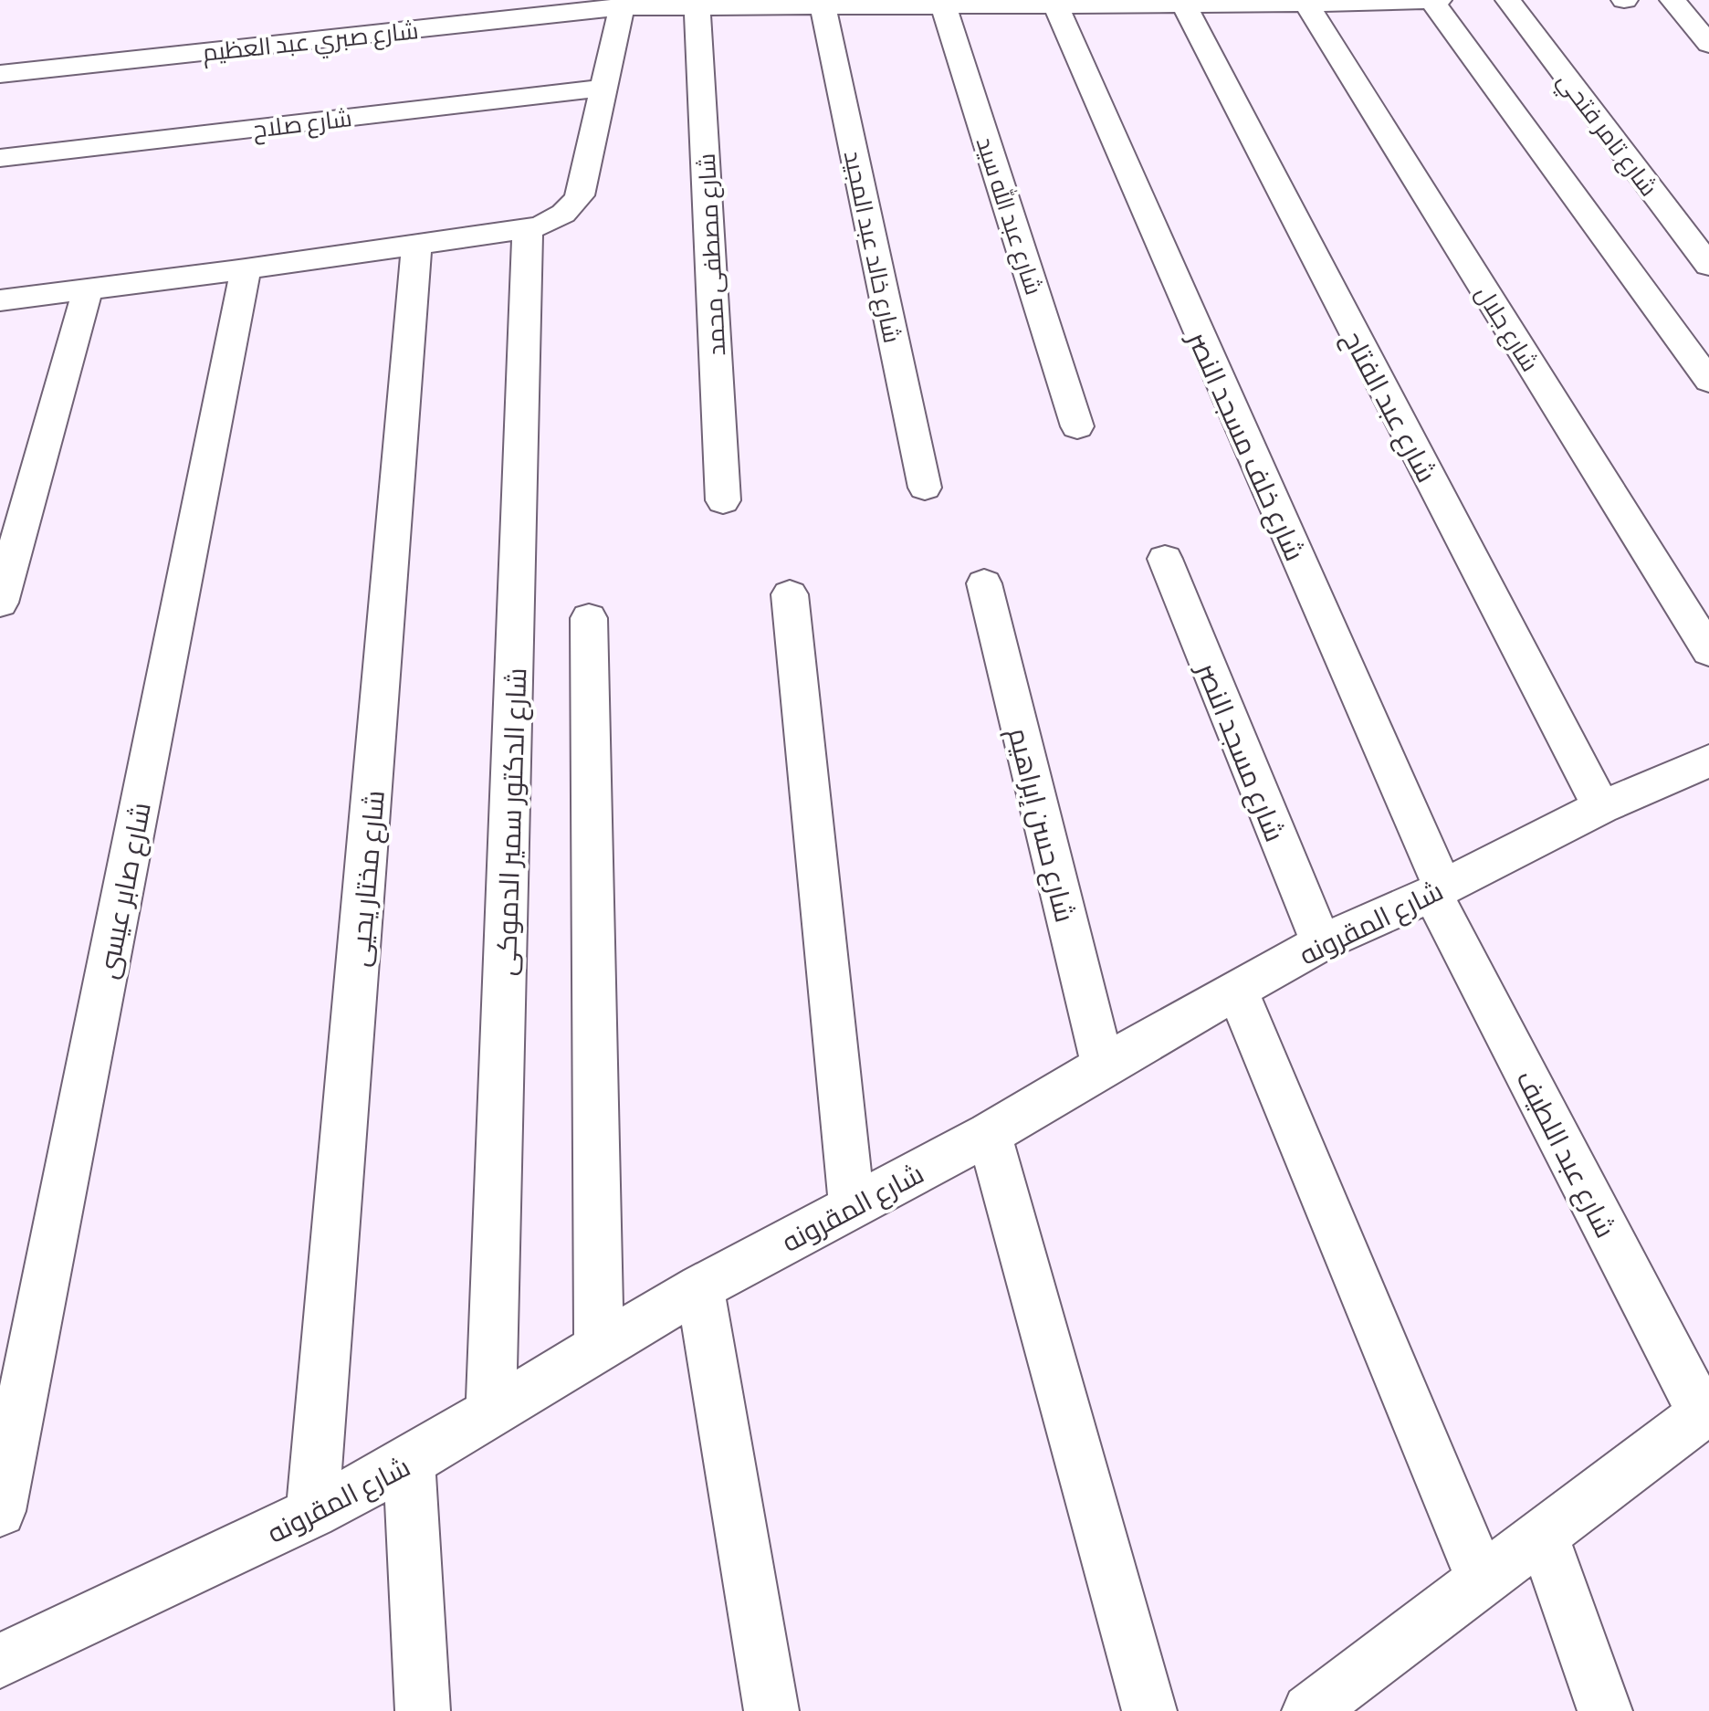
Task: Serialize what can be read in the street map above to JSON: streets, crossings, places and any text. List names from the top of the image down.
{
  "streets": {
    "street": [
      "شارع صبري عبد العظيم",
      "شارع صلاح",
      "شارع تامر فتحي",
      "شارع عبد الله سيد",
      "شارع خالد عبد المجيد",
      "شارع مصطفى محمد",
      "شارع جلال",
      "شارع عبد الفتاح",
      "شارع خلف مسجد النصر",
      "شارع مسجد النصر",
      "شارع الدكتور سمير الدموكى",
      "شارع حسن إبراهيم",
      "شارع مختار يحيى",
      "شارع صابر عيسى",
      "شارع المقرونه",
      "شارع عبد اللطيف"
    ]
  },
  "crossings": [
    ["شارع صبري عبد العظيم", "شارع عبد الله سيد"],
    ["شارع صبري عبد العظيم", "شارع خالد عبد المجيد"],
    ["شارع صبري عبد العظيم", "شارع مصطفى محمد"],
    ["شارع صبري عبد العظيم", "شارع جلال"],
    ["شارع صبري عبد العظيم", "شارع عبد الفتاح"],
    ["شارع صبري عبد العظيم", "شارع خلف مسجد النصر"],
    ["شارع عبد الفتاح", "شارع المقرونه"],
    ["شارع خلف مسجد النصر", "شارع المقرونه"],
    ["شارع خلف مسجد النصر", "شارع عبد اللطيف"],
    ["شارع مسجد النصر", "شارع المقرونه"],
    ["شارع الدكتور سمير الدموكى", "شارع المقرونه"],
    ["شارع حسن إبراهيم", "شارع المقرونه"],
    ["شارع مختار يحيى", "شارع المقرونه"],
    ["شارع المقرونه", "شارع عبد اللطيف"]
  ]
}
